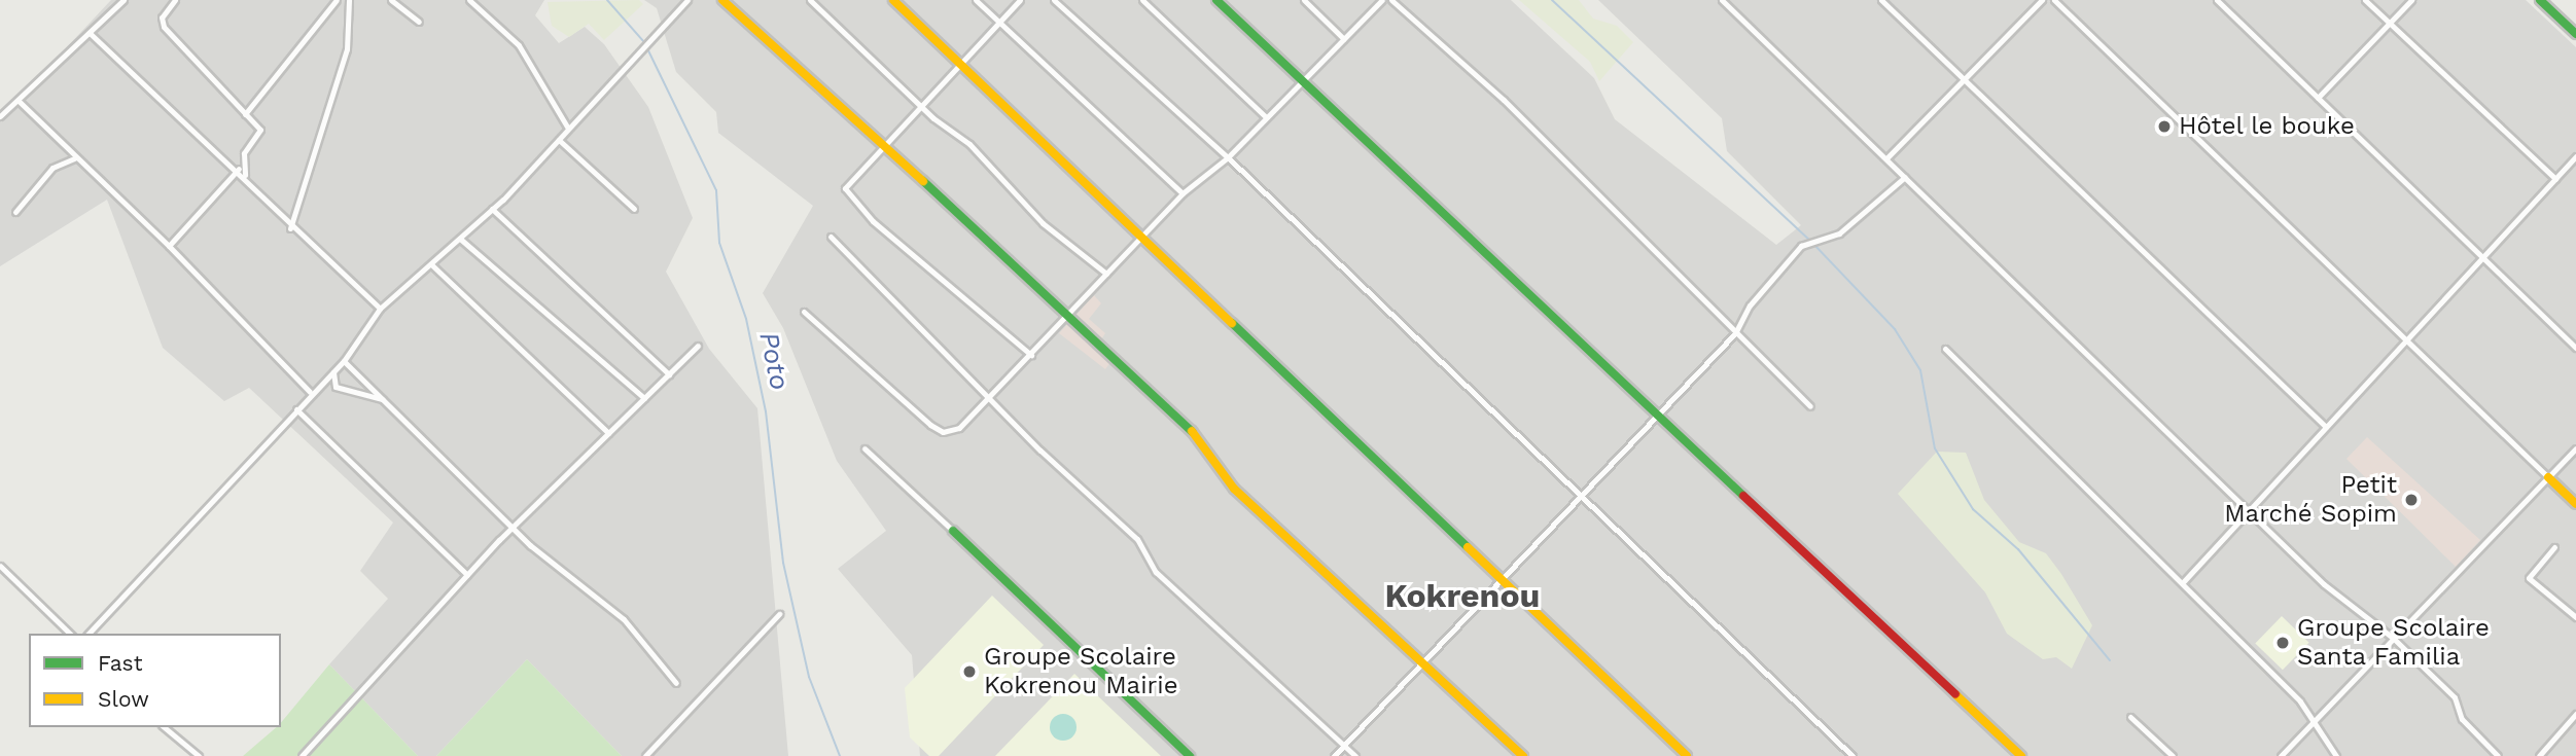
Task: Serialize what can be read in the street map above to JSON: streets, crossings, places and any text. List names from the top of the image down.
{
  "districts": ["Kokrenou"],
  "water": ["Poto"],
  "places": [
    "Hôtel le bouke",
    "Petit Marché Sopim",
    "Groupe Scolaire Santa Familia",
    "Groupe Scolaire Kokrenou Mairie"
  ],
  "legend": ["Fast", "Slow"]
}
